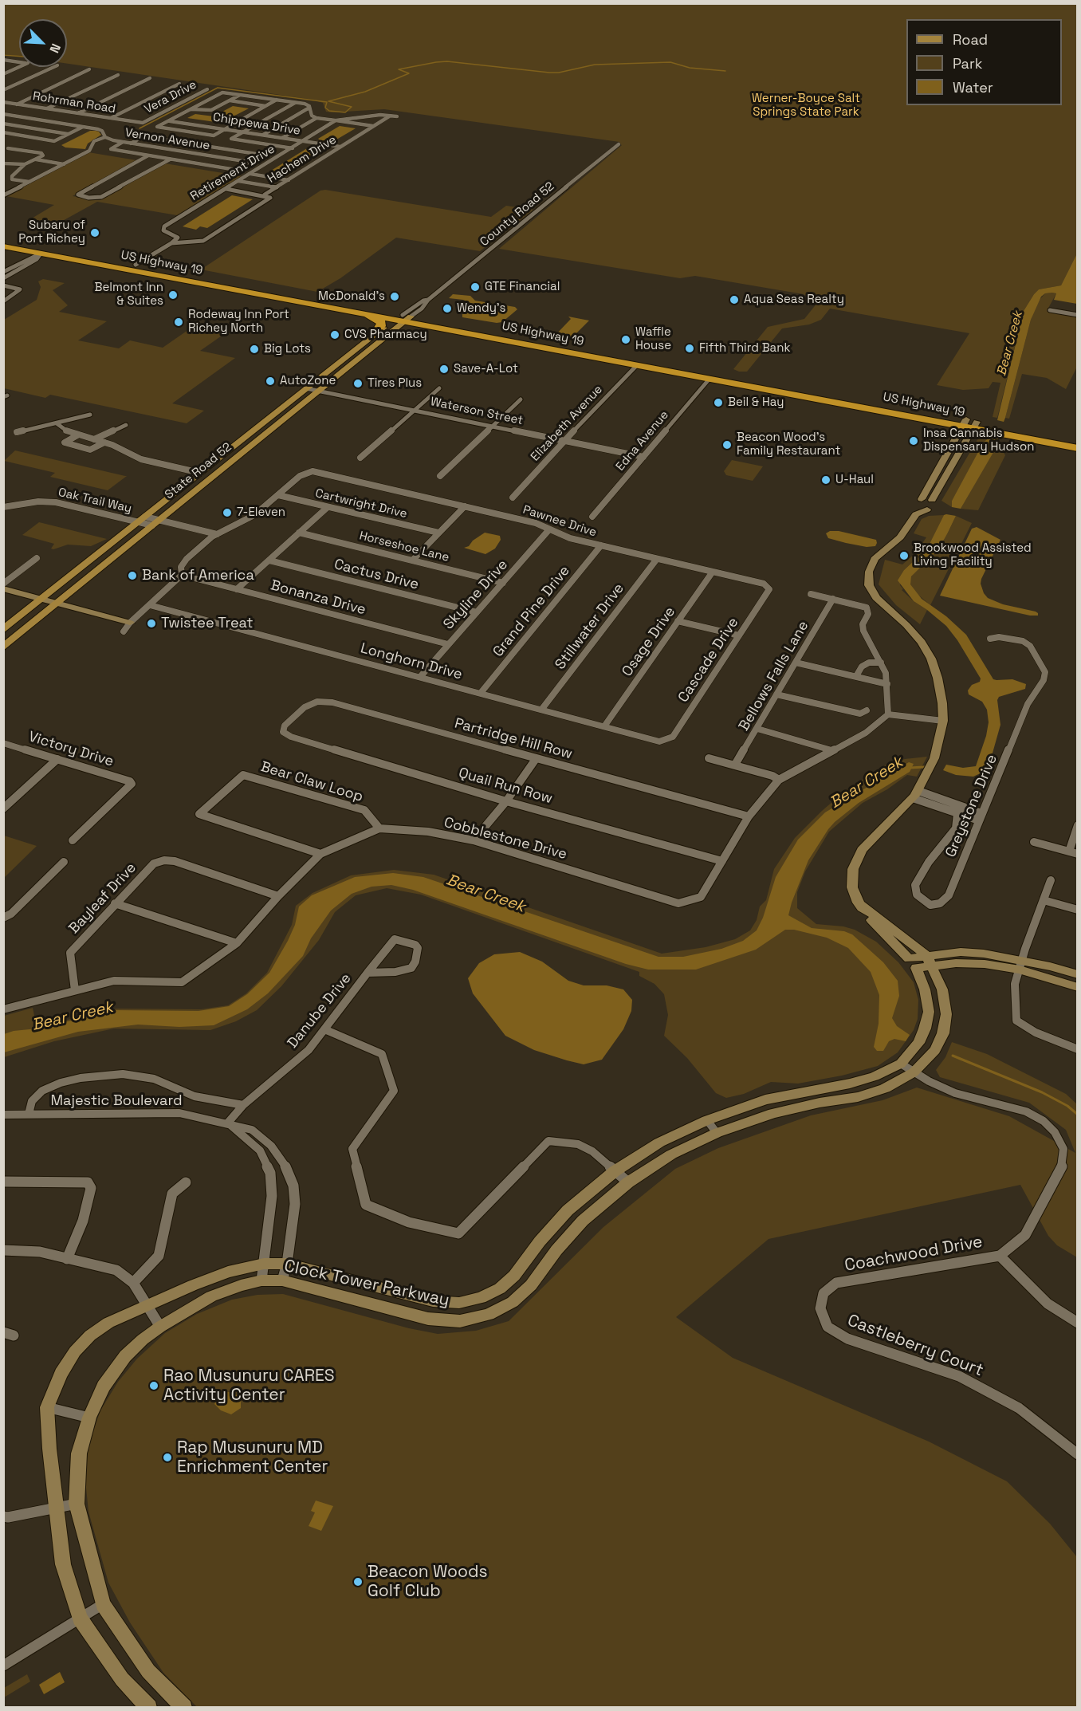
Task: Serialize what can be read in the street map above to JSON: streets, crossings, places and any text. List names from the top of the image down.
{
  "streets": {
    "highway": ["US Highway 19"],
    "main road": ["State Road 52"],
    "street": [
      "Vera Drive",
      "Rohrman Road",
      "Chippewa Drive",
      "Vernon Avenue",
      "Hachem Drive",
      "Retirement Drive",
      "County Road 52",
      "Waterson Street",
      "Elizabeth Avenue",
      "Edna Avenue",
      "Oak Trail Way",
      "Cartwright Drive",
      "Pawnee Drive",
      "Horseshoe Lane",
      "Cactus Drive",
      "Skyline Drive",
      "Bonanza Drive",
      "Grand Pine Drive",
      "Stillwater Drive",
      "Osage Drive",
      "Cascade Drive",
      "Longhorn Drive",
      "Bellows Falls Lane",
      "Partridge Hill Row",
      "Victory Drive",
      "Bear Claw Loop",
      "Quail Run Row",
      "Greystone Drive",
      "Cobblestone Drive",
      "Bayleaf Drive",
      "Danube Drive",
      "Majestic Boulevard",
      "Coachwood Drive",
      "Clock Tower Parkway",
      "Castleberry Court"
    ]
  },
  "crossings": [
    ["Vera Drive", "Rohrman Road"],
    ["Chippewa Drive", "Hachem Drive"],
    ["Chippewa Drive", "Retirement Drive"],
    ["Hachem Drive", "Retirement Drive"],
    ["Hachem Drive", "US Highway 19"],
    ["County Road 52", "US Highway 19"],
    ["County Road 52", "State Road 52"],
    ["US Highway 19", "Elizabeth Avenue"],
    ["US Highway 19", "Edna Avenue"],
    ["US Highway 19", "State Road 52"],
    ["Waterson Street", "Elizabeth Avenue"],
    ["Waterson Street", "Edna Avenue"],
    ["Waterson Street", "State Road 52"],
    ["State Road 52", "Oak Trail Way"],
    ["Cartwright Drive", "Pawnee Drive"],
    ["Pawnee Drive", "Skyline Drive"],
    ["Pawnee Drive", "Grand Pine Drive"],
    ["Pawnee Drive", "Stillwater Drive"],
    ["Pawnee Drive", "Osage Drive"],
    ["Pawnee Drive", "Cascade Drive"],
    ["Horseshoe Lane", "Skyline Drive"],
    ["Cactus Drive", "Skyline Drive"],
    ["Skyline Drive", "Bonanza Drive"],
    ["Skyline Drive", "Longhorn Drive"],
    ["Grand Pine Drive", "Longhorn Drive"],
    ["Stillwater Drive", "Longhorn Drive"],
    ["Osage Drive", "Longhorn Drive"],
    ["Cascade Drive", "Longhorn Drive"],
    ["Partridge Hill Row", "Quail Run Row"],
    ["Partridge Hill Row", "Cobblestone Drive"],
    ["Bear Claw Loop", "Cobblestone Drive"],
    ["Quail Run Row", "Cobblestone Drive"],
    ["Cobblestone Drive", "Bayleaf Drive"],
    ["Danube Drive", "Majestic Boulevard"],
    ["Majestic Boulevard", "Clock Tower Parkway"],
    ["Coachwood Drive", "Castleberry Court"]
  ],
  "water": ["Bear Creek"],
  "parks": ["Werner-Boyce Salt Springs State Park"],
  "places": [
    "Subaru of Port Richey",
    "GTE Financial",
    "Belmont Inn & Suites",
    "McDonald's",
    "Aqua Seas Realty",
    "Wendy's",
    "Rodeway Inn Port Richey North",
    "CVS Pharmacy",
    "Waffle House",
    "Fifth Third Bank",
    "Big Lots",
    "Save-A-Lot",
    "AutoZone",
    "Tires Plus",
    "Beil & Hay",
    "Insa Cannabis Dispensary Hudson",
    "Beacon Wood's Family Restaurant",
    "U-Haul",
    "7-Eleven",
    "Brookwood Assisted Living Facility",
    "Bank of America",
    "Twistee Treat",
    "Rao Musunuru CARES Activity Center",
    "Rap Musunuru MD Enrichment Center",
    "Beacon Woods Golf Club"
  ],
  "legend": ["Road", "Park", "Water"],
  "north": "bottom right"
}
